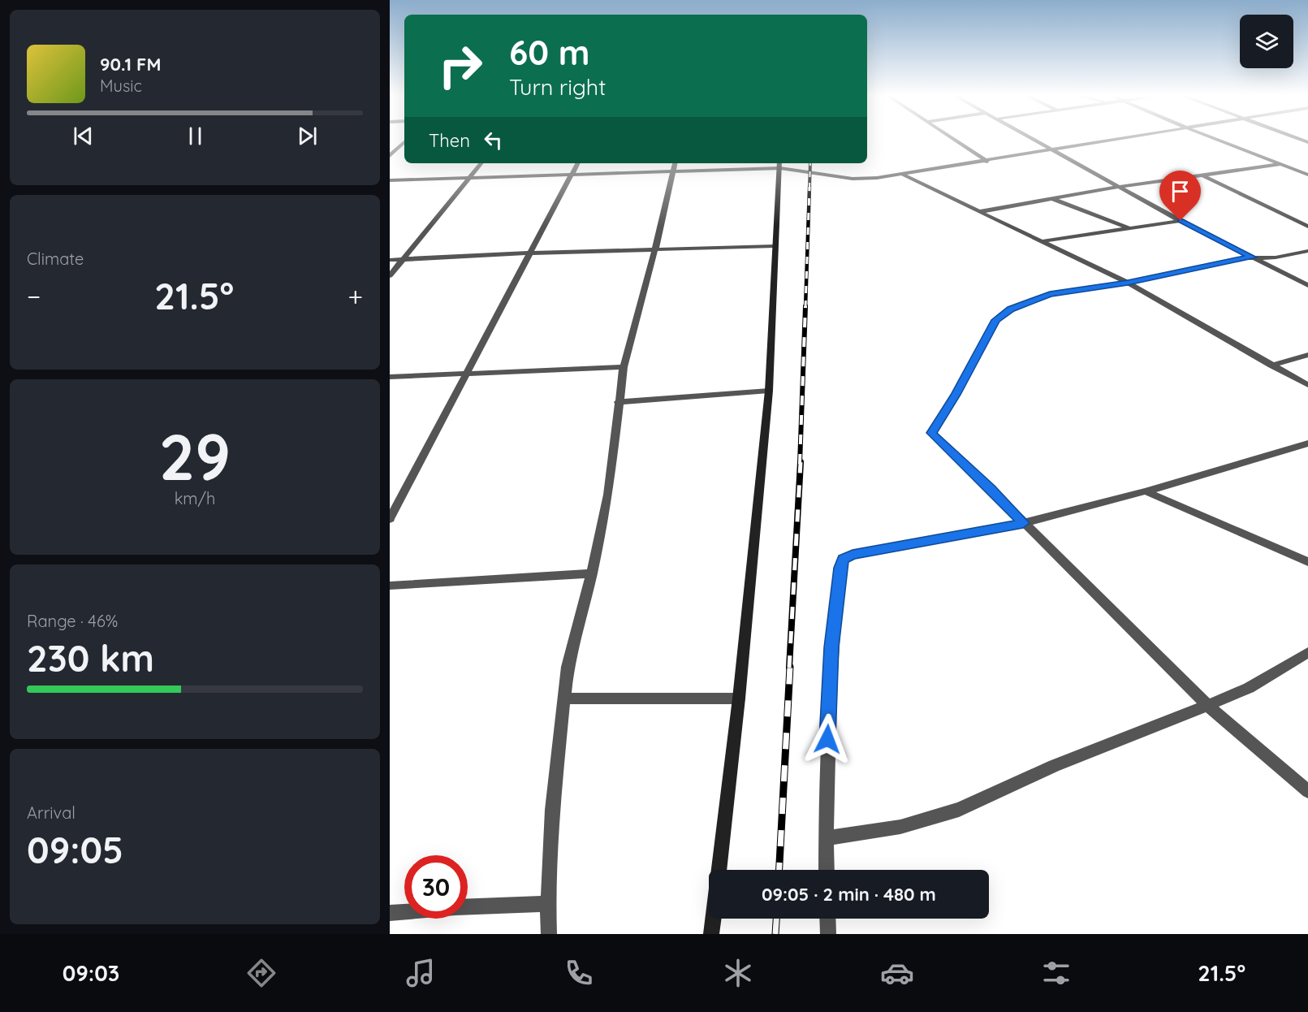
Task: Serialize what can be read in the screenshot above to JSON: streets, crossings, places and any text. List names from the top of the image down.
{
  "page": {
    "turn": ["60 m", "Turn right"],
    "song": ["90.1 FM", "Music"],
    "then": "Then",
    "tile": [
      "Climate",
      ["29", "km/h"],
      ["Range · 46%", "230 km"],
      ["Arrival", "09:05"]
    ],
    "heat": ["−", "21.5°", "+"],
    "limit": "30",
    "trip": "09:05 · 2 min · 480 m",
    "tabs": ["09:03", "21.5°"]
  }
}
